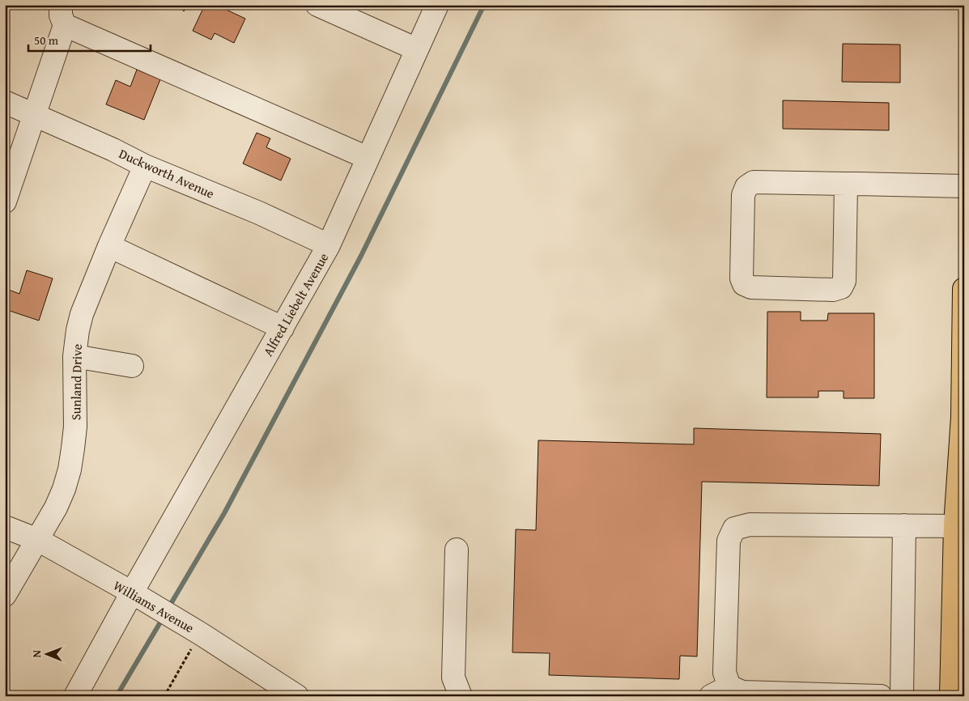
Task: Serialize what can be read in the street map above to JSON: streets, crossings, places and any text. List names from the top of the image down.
{
  "streets": {
    "street": [
      "Duckworth Avenue",
      "Alfred Liebelt Avenue",
      "Sunland Drive",
      "Williams Avenue"
    ]
  },
  "crossings": [
    ["Duckworth Avenue", "Alfred Liebelt Avenue"],
    ["Duckworth Avenue", "Sunland Drive"],
    ["Alfred Liebelt Avenue", "Williams Avenue"],
    ["Sunland Drive", "Williams Avenue"]
  ],
  "scale_bar": "50 m",
  "north": "left"
}
